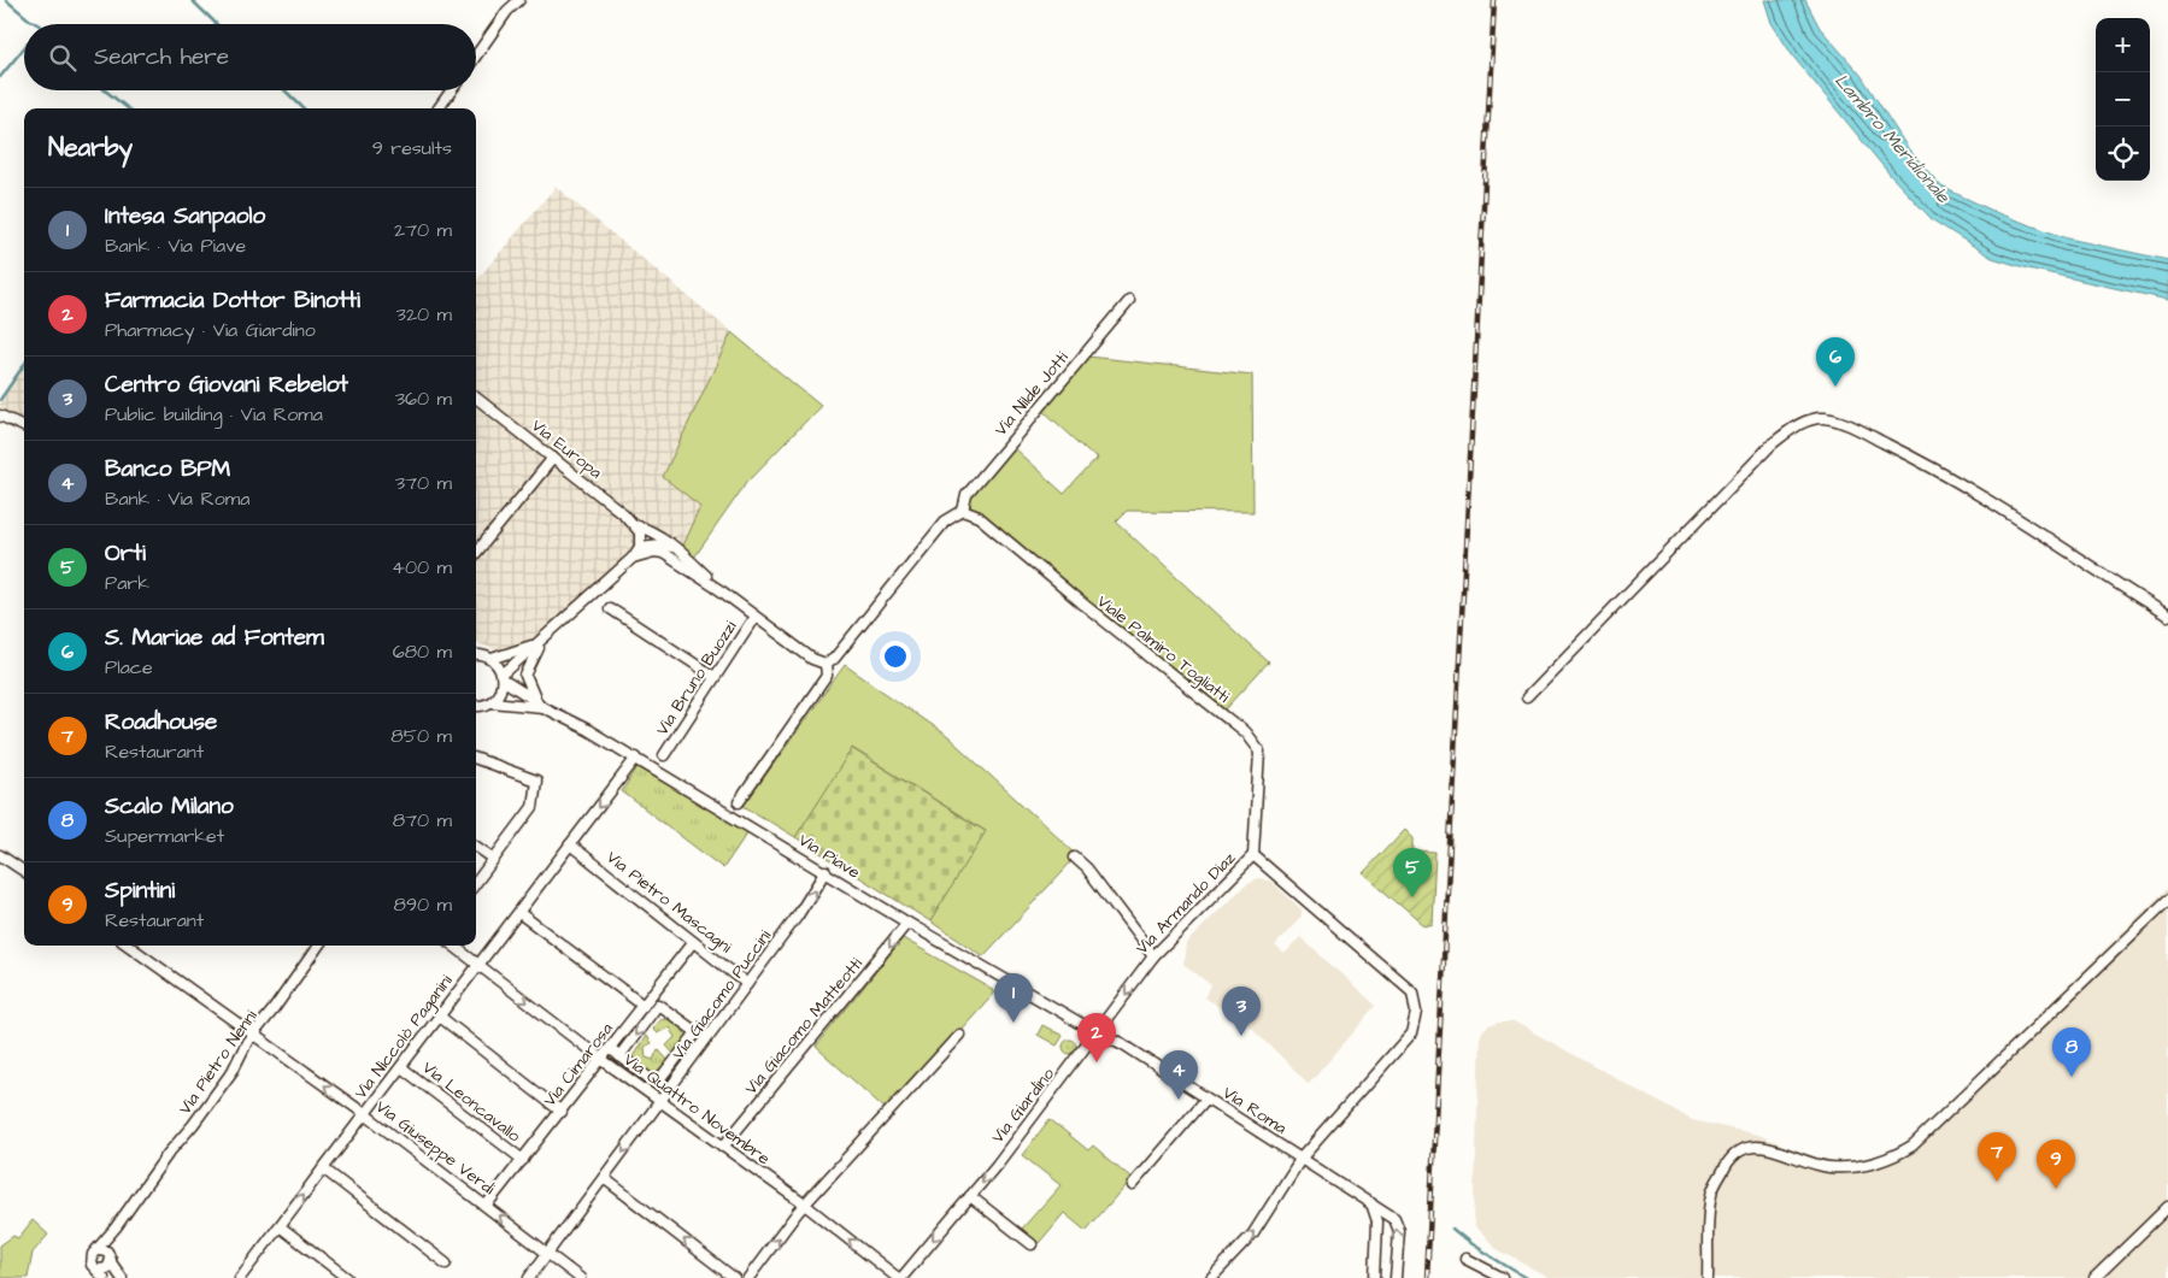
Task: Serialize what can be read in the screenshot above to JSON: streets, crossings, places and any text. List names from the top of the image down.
{
  "streets": {
    "street": [
      "Via Nilde Jotti",
      "Via Europa",
      "Viale Palmiro Togliatti",
      "Via Bruno Buozzi",
      "Via Piave",
      "Via Pietro Mascagni",
      "Via Armando Diaz",
      "Via Giacomo Puccini",
      "Via Giacomo Matteotti",
      "Via Niccolò Paganini",
      "Via Pietro Nenni",
      "Via Cimarosa",
      "Via Leoncavallo",
      "Via Giardino",
      "Via Quattro Novembre",
      "Via Roma",
      "Via Giuseppe Verdi"
    ]
  },
  "crossings": [
    ["Via Nilde Jotti", "Viale Palmiro Togliatti"],
    ["Viale Palmiro Togliatti", "Via Armando Diaz"],
    ["Via Piave", "Via Armando Diaz"],
    ["Via Piave", "Via Giacomo Puccini"],
    ["Via Piave", "Via Giacomo Matteotti"],
    ["Via Piave", "Via Niccolò Paganini"],
    ["Via Piave", "Via Giardino"],
    ["Via Piave", "Via Roma"],
    ["Via Pietro Mascagni", "Via Giacomo Puccini"],
    ["Via Pietro Mascagni", "Via Niccolò Paganini"],
    ["Via Pietro Mascagni", "Via Cimarosa"],
    ["Via Armando Diaz", "Via Giardino"],
    ["Via Armando Diaz", "Via Roma"],
    ["Via Giacomo Puccini", "Via Quattro Novembre"],
    ["Via Giacomo Puccini", "Via Giuseppe Verdi"],
    ["Via Giacomo Matteotti", "Via Quattro Novembre"],
    ["Via Niccolò Paganini", "Via Leoncavallo"],
    ["Via Niccolò Paganini", "Via Quattro Novembre"],
    ["Via Niccolò Paganini", "Via Giuseppe Verdi"],
    ["Via Pietro Nenni", "Via Giuseppe Verdi"],
    ["Via Cimarosa", "Via Leoncavallo"],
    ["Via Cimarosa", "Via Quattro Novembre"],
    ["Via Cimarosa", "Via Giuseppe Verdi"],
    ["Via Giardino", "Via Quattro Novembre"],
    ["Via Giardino", "Via Roma"]
  ],
  "one_way": [
    "Via Armando Diaz",
    "Via Giacomo Matteotti",
    "Via Giardino",
    "Via Giuseppe Verdi"
  ],
  "water": ["Lambro Meridionale"],
  "page": {
    "map_buttons": ["+", "−"],
    "search": "Search here",
    "heading": ["Nearby", "9 results"],
    "list": [
      {
        "mark": "1",
        "name": "Intesa Sanpaolo",
        "note": "Bank · Via Piave",
        "value": "270 m"
      },
      {
        "mark": "2",
        "name": "Farmacia Dottor Binotti",
        "note": "Pharmacy · Via Giardino",
        "value": "320 m"
      },
      {
        "mark": "3",
        "name": "Centro Giovani Rebelot",
        "note": "Public building · Via Roma",
        "value": "360 m"
      },
      {
        "mark": "4",
        "name": "Banco BPM",
        "note": "Bank · Via Roma",
        "value": "370 m"
      },
      {
        "mark": "5",
        "name": "Orti",
        "note": "Park",
        "value": "400 m"
      },
      {
        "mark": "6",
        "name": "S. Mariae ad Fontem",
        "note": "Place",
        "value": "680 m"
      },
      {
        "mark": "7",
        "name": "Roadhouse",
        "note": "Restaurant",
        "value": "850 m"
      },
      {
        "mark": "8",
        "name": "Scalo Milano",
        "note": "Supermarket",
        "value": "870 m"
      },
      {
        "mark": "9",
        "name": "Spintini",
        "note": "Restaurant",
        "value": "890 m"
      }
    ],
    "pins": [
      "6",
      "5",
      "1",
      "3",
      "2",
      "8",
      "4",
      "7",
      "9"
    ]
  }
}
